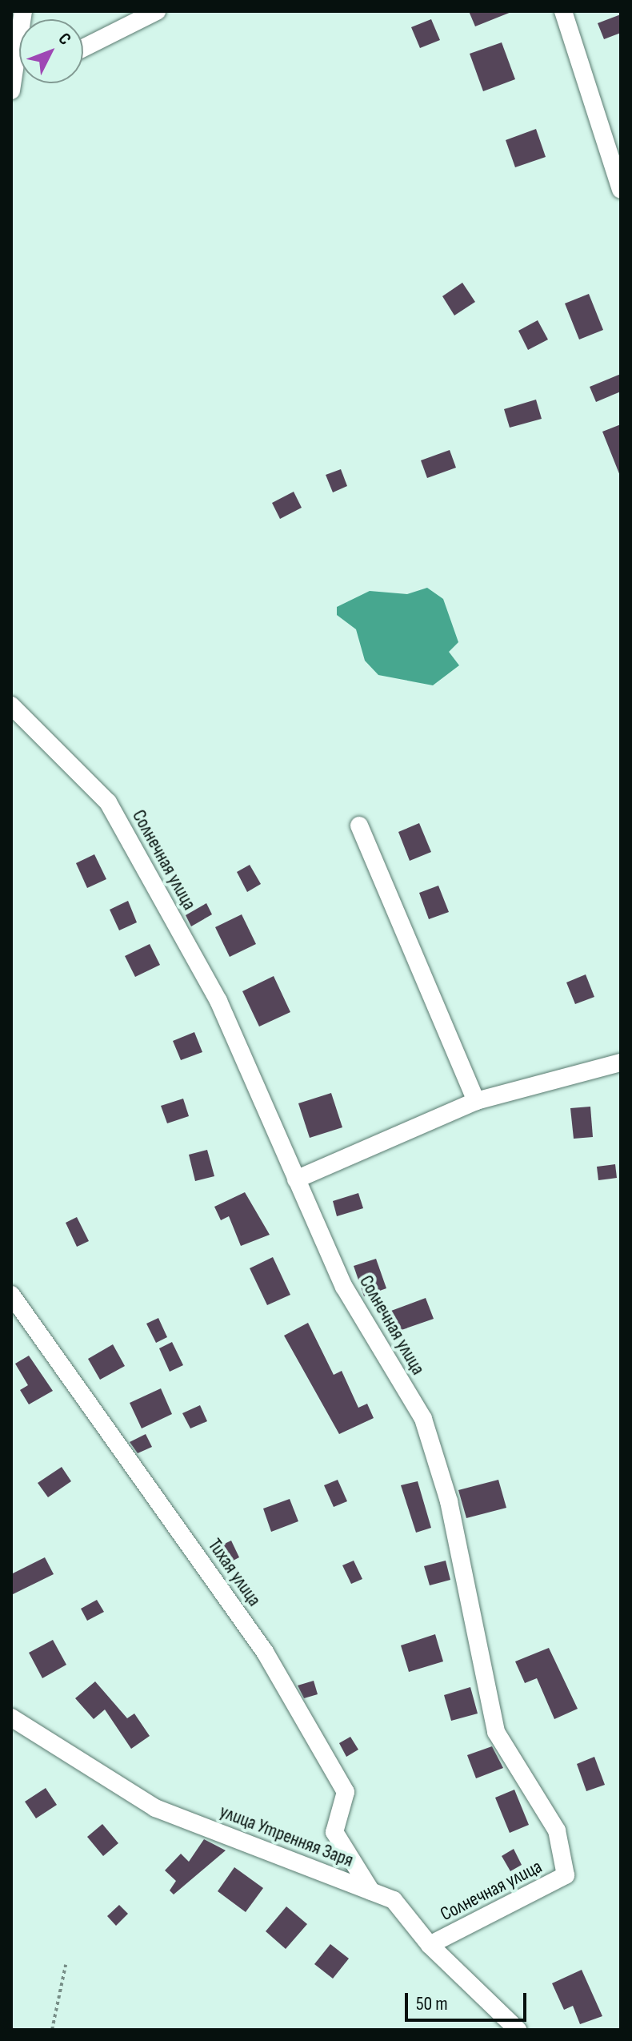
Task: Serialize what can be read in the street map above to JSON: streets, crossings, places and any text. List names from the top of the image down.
{
  "streets": {
    "street": ["Солнечная улица", "Тихая улица", "улица Утренняя Заря"]
  },
  "crossings": [
    ["Солнечная улица", "улица Утренняя Заря"],
    ["Тихая улица", "улица Утренняя Заря"]
  ],
  "scale_bar": "50 m",
  "north": "top right"
}
